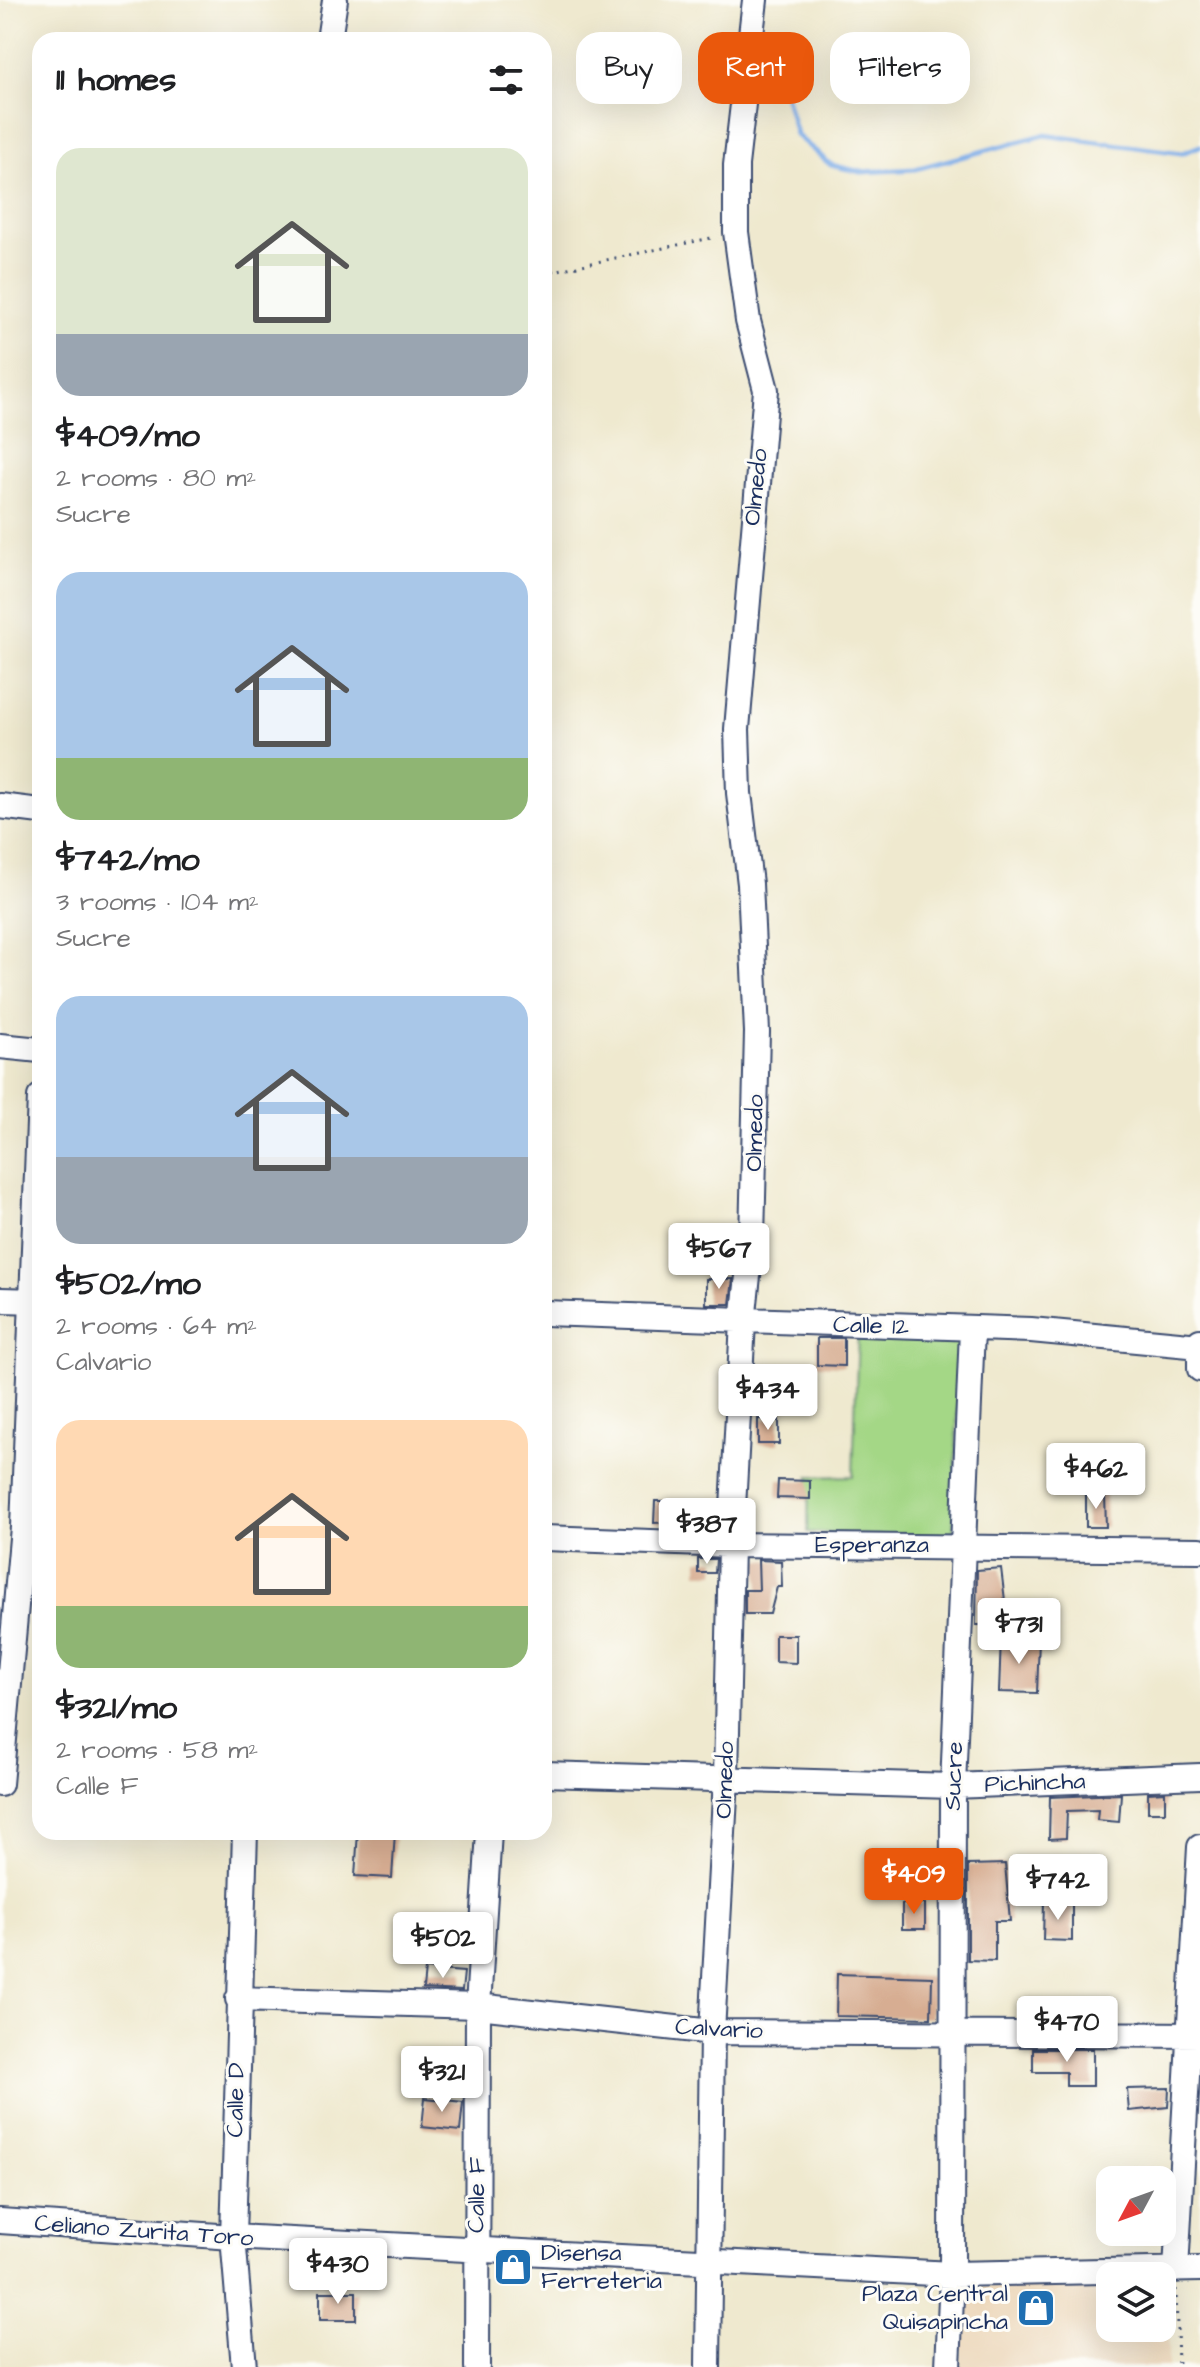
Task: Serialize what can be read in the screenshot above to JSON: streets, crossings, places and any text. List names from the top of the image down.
{
  "streets": {
    "street": [
      "Olmedo",
      "Calle 12",
      "Esperanza",
      "Sucre",
      "Pichincha",
      "Calvario",
      "Calle D",
      "Calle F",
      "Celiano Zurita Toro"
    ]
  },
  "crossings": [
    ["Olmedo", "Calle 12"],
    ["Olmedo", "Esperanza"],
    ["Olmedo", "Pichincha"],
    ["Olmedo", "Calvario"],
    ["Olmedo", "Celiano Zurita Toro"],
    ["Calle 12", "Sucre"],
    ["Esperanza", "Sucre"],
    ["Sucre", "Pichincha"],
    ["Sucre", "Calvario"],
    ["Sucre", "Celiano Zurita Toro"],
    ["Calvario", "Calle D"],
    ["Calvario", "Calle F"],
    ["Calle D", "Celiano Zurita Toro"],
    ["Calle F", "Celiano Zurita Toro"]
  ],
  "places": {
    "shop": ["Disensa Ferreteria", "Plaza Central Quisapincha"]
  },
  "north": "bottom left",
  "page": {
    "chip": ["Buy", "Rent", "Filters"],
    "heading": "11 homes",
    "list": [
      {
        "name": "$409/mo",
        "note": "2 rooms · 80 m² · Sucre"
      },
      {
        "name": "$742/mo",
        "note": "3 rooms · 104 m² · Sucre"
      },
      {
        "name": "$502/mo",
        "note": "2 rooms · 64 m² · Calvario"
      },
      {
        "name": "$321/mo",
        "note": "2 rooms · 58 m² · Calle F"
      }
    ],
    "price": [
      "$567",
      "$434",
      "$462",
      "$387",
      "$731",
      "$409",
      "$742",
      "$502",
      "$470",
      "$321",
      "$430"
    ]
  }
}
